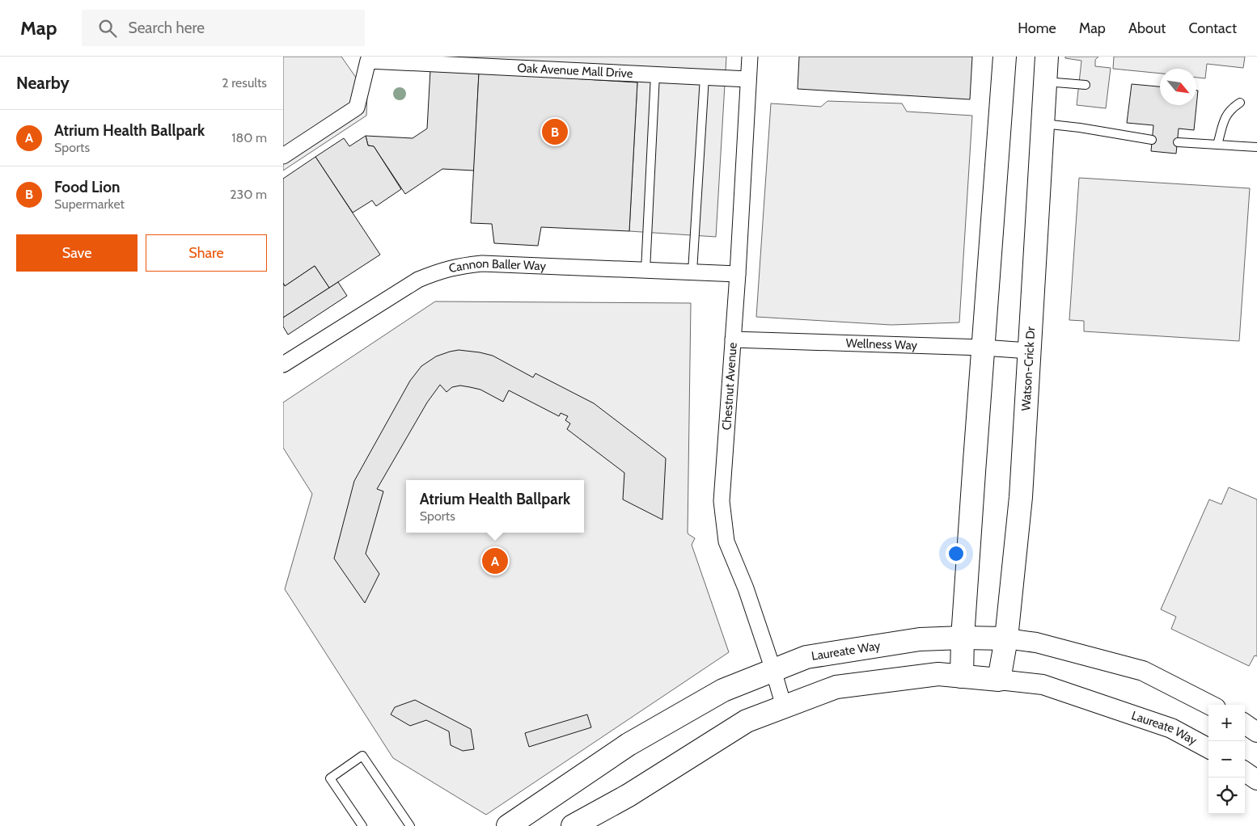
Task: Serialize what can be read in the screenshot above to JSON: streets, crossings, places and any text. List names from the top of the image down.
{
  "streets": {
    "main road": ["Watson-Crick Dr", "Laureate Way"],
    "street": [
      "Oak Avenue Mall Drive",
      "Cannon Baller Way",
      "Wellness Way",
      "Chestnut Avenue"
    ]
  },
  "crossings": [
    ["Oak Avenue Mall Drive", "Chestnut Avenue"],
    ["Cannon Baller Way", "Chestnut Avenue"],
    ["Wellness Way", "Watson-Crick Dr"],
    ["Wellness Way", "Chestnut Avenue"],
    ["Watson-Crick Dr", "Laureate Way"],
    ["Chestnut Avenue", "Laureate Way"]
  ],
  "north": "bottom right",
  "page": {
    "header": "Map",
    "search": "Search here",
    "nav": [
      "Home",
      "Map",
      "About",
      "Contact"
    ],
    "heading": ["Nearby", "2 results"],
    "list": [
      {
        "mark": "A",
        "name": "Atrium Health Ballpark",
        "note": "Sports",
        "value": "180 m"
      },
      {
        "mark": "B",
        "name": "Food Lion",
        "note": "Supermarket",
        "value": "230 m"
      }
    ],
    "pins": ["B", "A"],
    "buttons": ["Save", "Share"],
    "popup": ["Atrium Health Ballpark", "Sports"],
    "map_buttons": ["+", "−"]
  }
}
